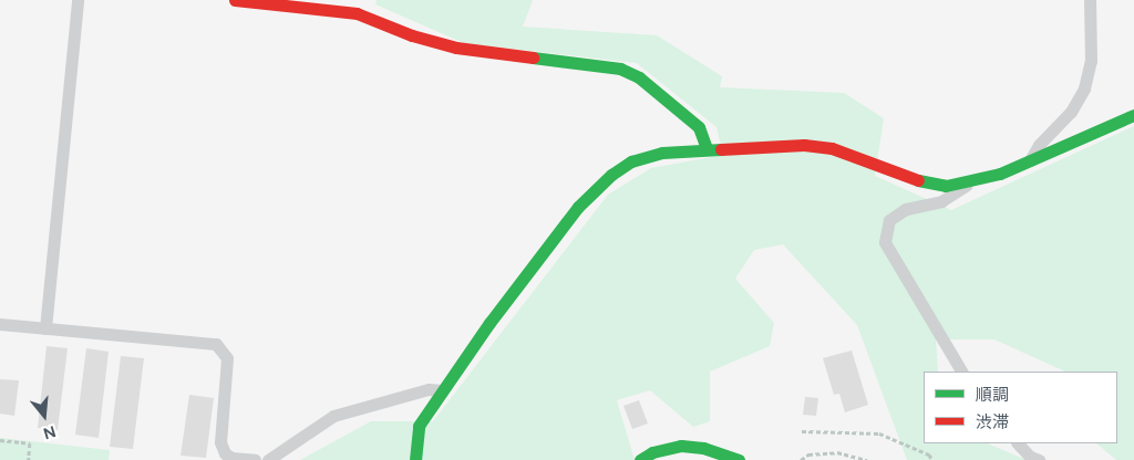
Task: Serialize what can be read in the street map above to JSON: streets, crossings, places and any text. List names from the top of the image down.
{
  "legend": ["順調", "渋滞"],
  "north": "bottom"
}
